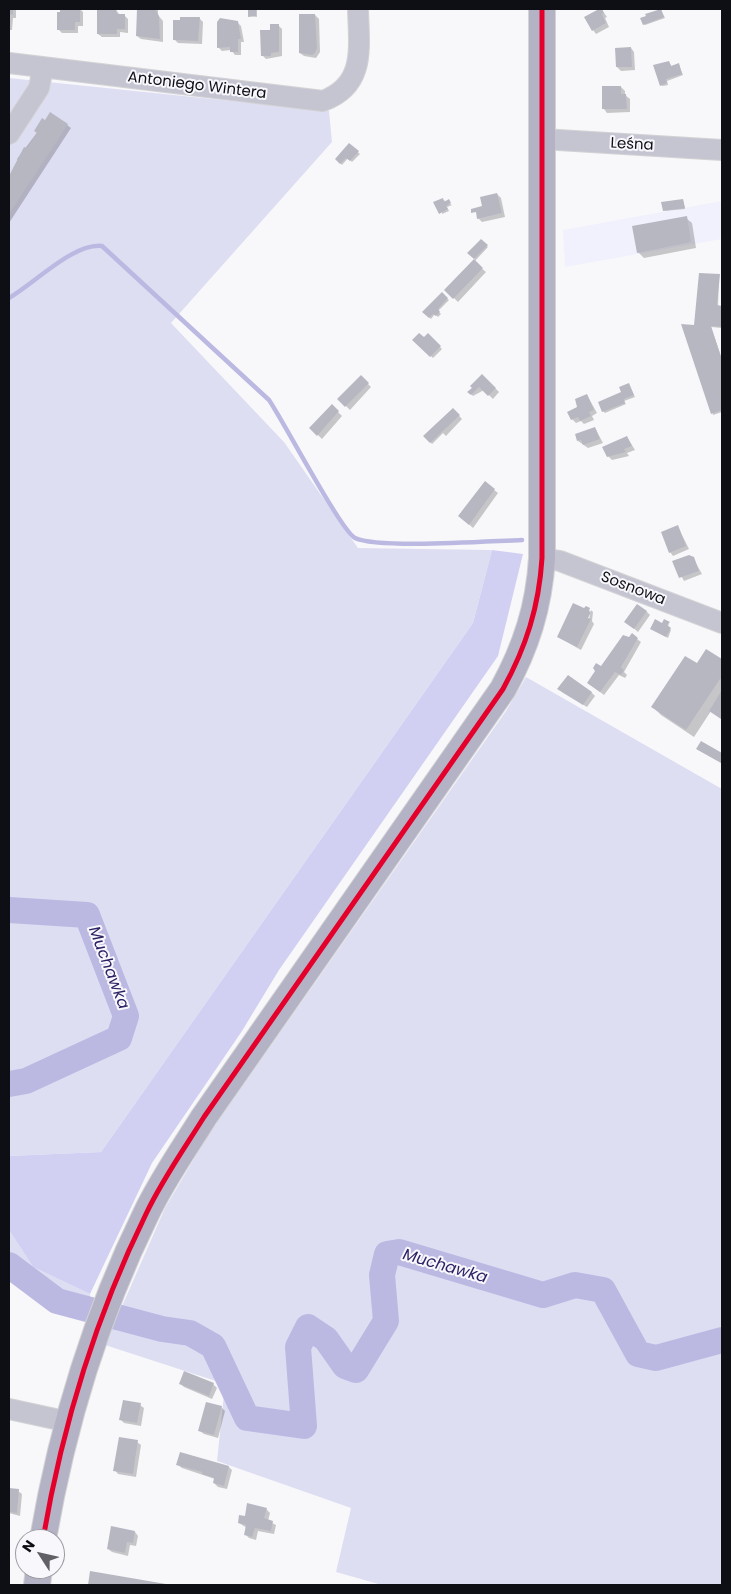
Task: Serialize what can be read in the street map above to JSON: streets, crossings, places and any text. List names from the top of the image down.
{
  "streets": {
    "street": ["Antoniego Wintera", "Leśna", "Sosnowa"]
  },
  "water": ["Muchawka"],
  "north": "top left"
}
